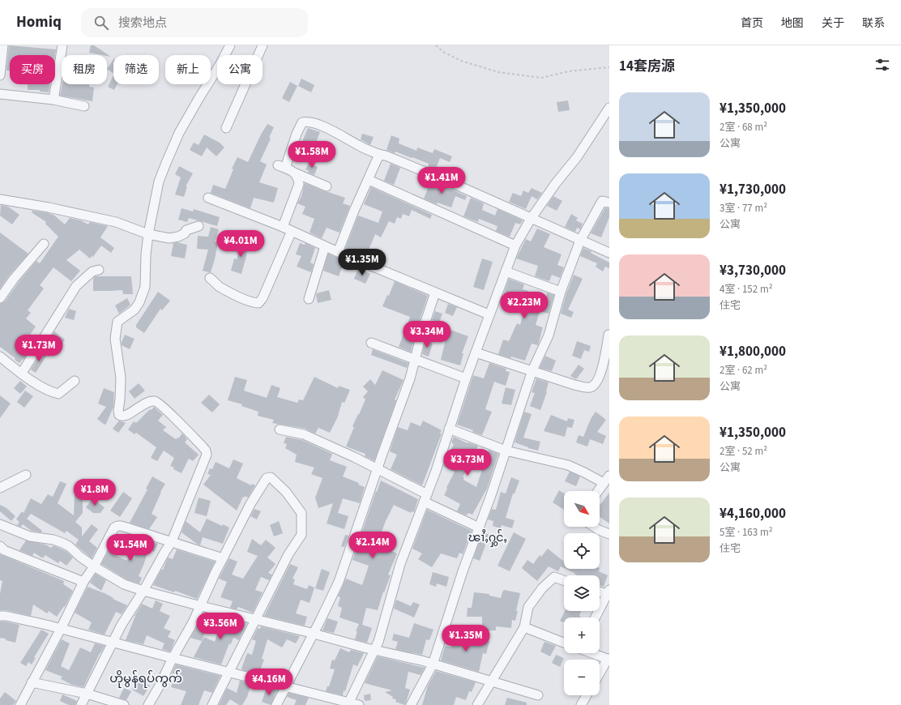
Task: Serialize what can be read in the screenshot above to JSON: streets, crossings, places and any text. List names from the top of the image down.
{
  "districts": ["ၽၢႆႇႁွင်ႇ", "ဟိုမွန်ရပ်ကွက်"],
  "north": "bottom right",
  "page": {
    "header": "Homiq",
    "search": "搜索地点",
    "nav": [
      "首页",
      "地图",
      "关于",
      "联系"
    ],
    "heading": "14套房源",
    "chip": [
      "买房",
      "租房",
      "筛选",
      "新上",
      "公寓"
    ],
    "list": [
      {
        "name": "¥1,350,000",
        "note": "2室 · 68 m² · 公寓"
      },
      {
        "name": "¥1,730,000",
        "note": "3室 · 77 m² · 公寓"
      },
      {
        "name": "¥3,730,000",
        "note": "4室 · 152 m² · 住宅"
      },
      {
        "name": "¥1,800,000",
        "note": "2室 · 62 m² · 公寓"
      },
      {
        "name": "¥1,350,000",
        "note": "2室 · 52 m² · 公寓"
      },
      {
        "name": "¥4,160,000",
        "note": "5室 · 163 m² · 住宅"
      }
    ],
    "price": [
      "¥1.58M",
      "¥1.41M",
      "¥4.01M",
      "¥1.35M",
      "¥2.23M",
      "¥3.34M",
      "¥1.73M",
      "¥3.73M",
      "¥1.8M",
      "¥2.14M",
      "¥1.54M",
      "¥3.56M",
      "¥1.35M",
      "¥4.16M"
    ],
    "map_buttons": ["+", "−"]
  }
}
